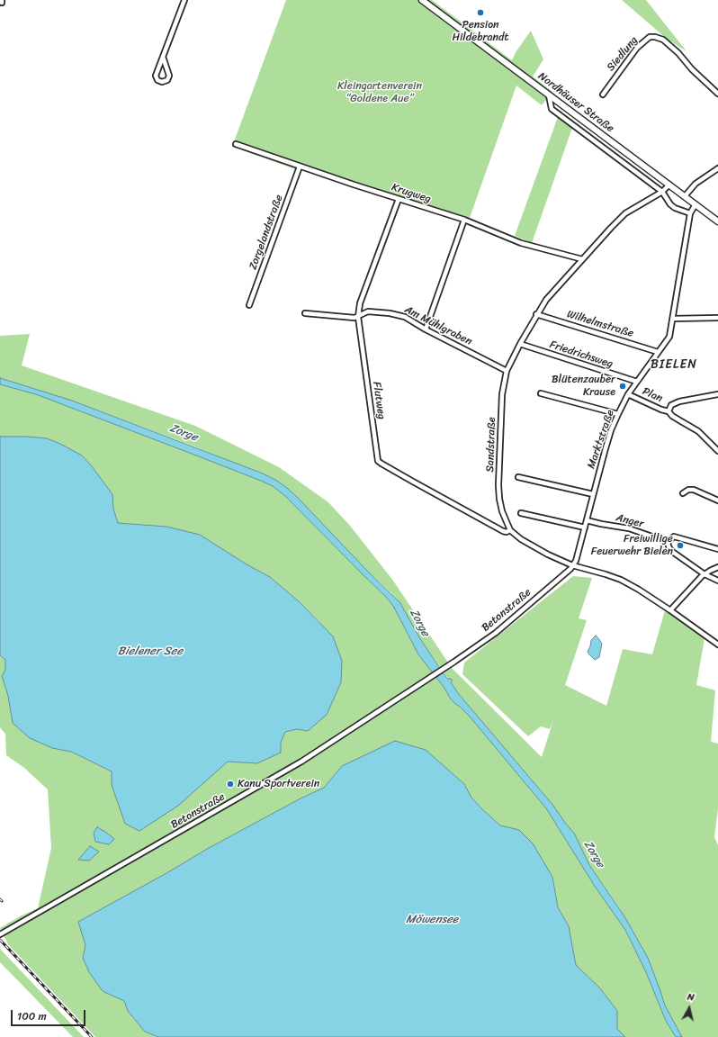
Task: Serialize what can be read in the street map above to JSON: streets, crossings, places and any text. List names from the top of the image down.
{
  "streets": {
    "main road": ["Nordhäuser Straße"],
    "street": [
      "Siedlung",
      "Krugweg",
      "Zorgelandstraße",
      "Wilhelmstraße",
      "Am Mühlgraben",
      "Friedrichsweg",
      "Plan",
      "Flutweg",
      "Marktstraße",
      "Sandstraße",
      "Anger",
      "Betonstraße"
    ]
  },
  "crossings": [
    ["Nordhäuser Straße", "Marktstraße"],
    ["Nordhäuser Straße", "Sandstraße"],
    ["Krugweg", "Zorgelandstraße"],
    ["Krugweg", "Flutweg"],
    ["Krugweg", "Sandstraße"],
    ["Wilhelmstraße", "Marktstraße"],
    ["Wilhelmstraße", "Sandstraße"],
    ["Am Mühlgraben", "Flutweg"],
    ["Am Mühlgraben", "Sandstraße"],
    ["Friedrichsweg", "Marktstraße"],
    ["Friedrichsweg", "Sandstraße"],
    ["Plan", "Marktstraße"],
    ["Flutweg", "Sandstraße"],
    ["Marktstraße", "Sandstraße"],
    ["Marktstraße", "Anger"],
    ["Marktstraße", "Betonstraße"],
    ["Sandstraße", "Betonstraße"]
  ],
  "districts": ["BIELEN"],
  "water": ["Zorge", "Bielener See", "Möwensee"],
  "parks": ["Kleingartenverein “Goldene Aue”"],
  "places": [
    "Pension Hildebrandt",
    "Blütenzauber Krause",
    "Freiwillige Feuerwehr Bielen",
    "Kanu Sportverein"
  ],
  "scale_bar": "100 m",
  "north": "top"
}
